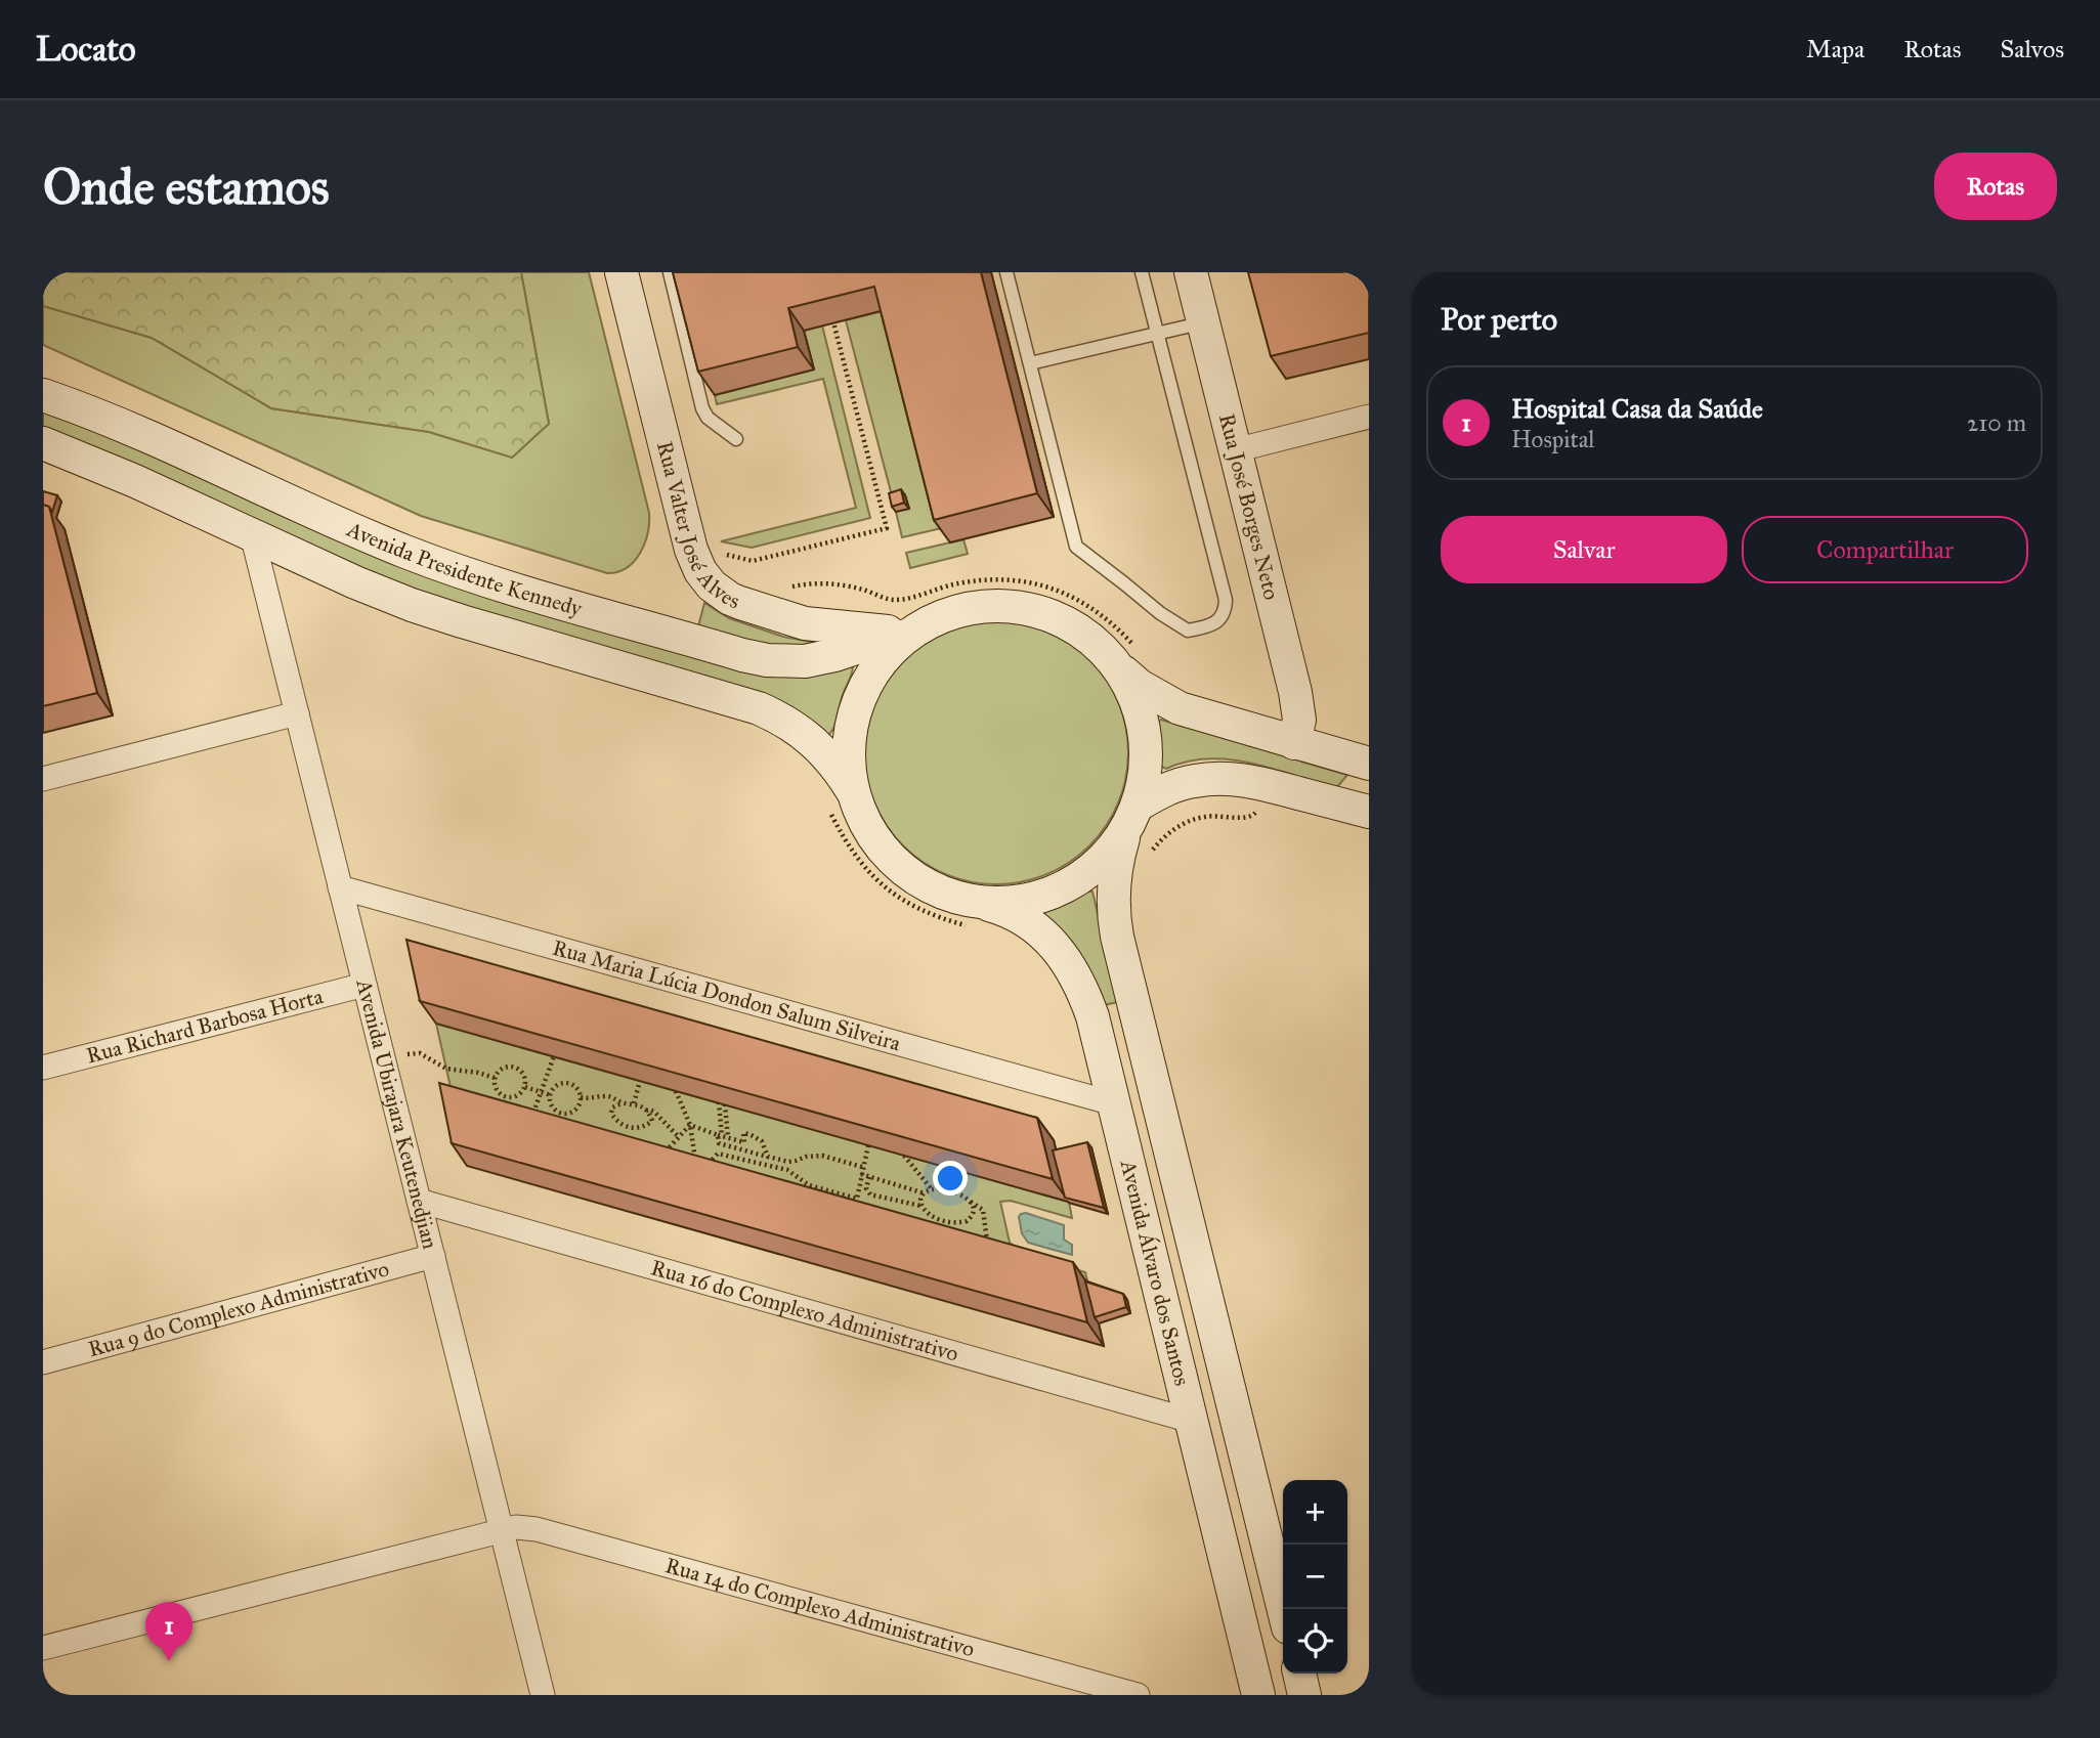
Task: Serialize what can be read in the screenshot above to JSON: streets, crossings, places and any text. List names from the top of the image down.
{
  "streets": {
    "main road": [
      "Rua José Borges Neto",
      "Rua Valter José Alves",
      "Avenida Presidente Kennedy",
      "Avenida Álvaro dos Santos"
    ],
    "street": [
      "Rua Maria Lúcia Dondon Salum Silveira",
      "Rua Richard Barbosa Horta",
      "Avenida Ubirajara Keutenedjian",
      "Rua 9 do Complexo Administrativo",
      "Rua 16 do Complexo Administrativo",
      "Rua 14 do Complexo Administrativo"
    ]
  },
  "crossings": [
    ["Rua Valter José Alves", "Avenida Presidente Kennedy"],
    ["Rua Maria Lúcia Dondon Salum Silveira", "Avenida Ubirajara Keutenedjian"],
    ["Rua Maria Lúcia Dondon Salum Silveira", "Avenida Álvaro dos Santos"],
    ["Rua Richard Barbosa Horta", "Avenida Ubirajara Keutenedjian"],
    ["Avenida Ubirajara Keutenedjian", "Rua 9 do Complexo Administrativo"],
    ["Avenida Ubirajara Keutenedjian", "Rua 16 do Complexo Administrativo"],
    ["Avenida Ubirajara Keutenedjian", "Rua 14 do Complexo Administrativo"],
    ["Avenida Álvaro dos Santos", "Rua 16 do Complexo Administrativo"]
  ],
  "page": {
    "header": "Locato",
    "nav": ["Mapa", "Rotas", "Salvos"],
    "buttons": [
      "Rotas",
      ["Salvar", "Compartilhar"]
    ],
    "title": "Onde estamos",
    "heading": "Por perto",
    "list": [
      {
        "mark": "1",
        "name": "Hospital Casa da Saúde",
        "note": "Hospital",
        "value": "210 m"
      }
    ],
    "map_buttons": ["+", "−"],
    "pins": "1"
  }
}
